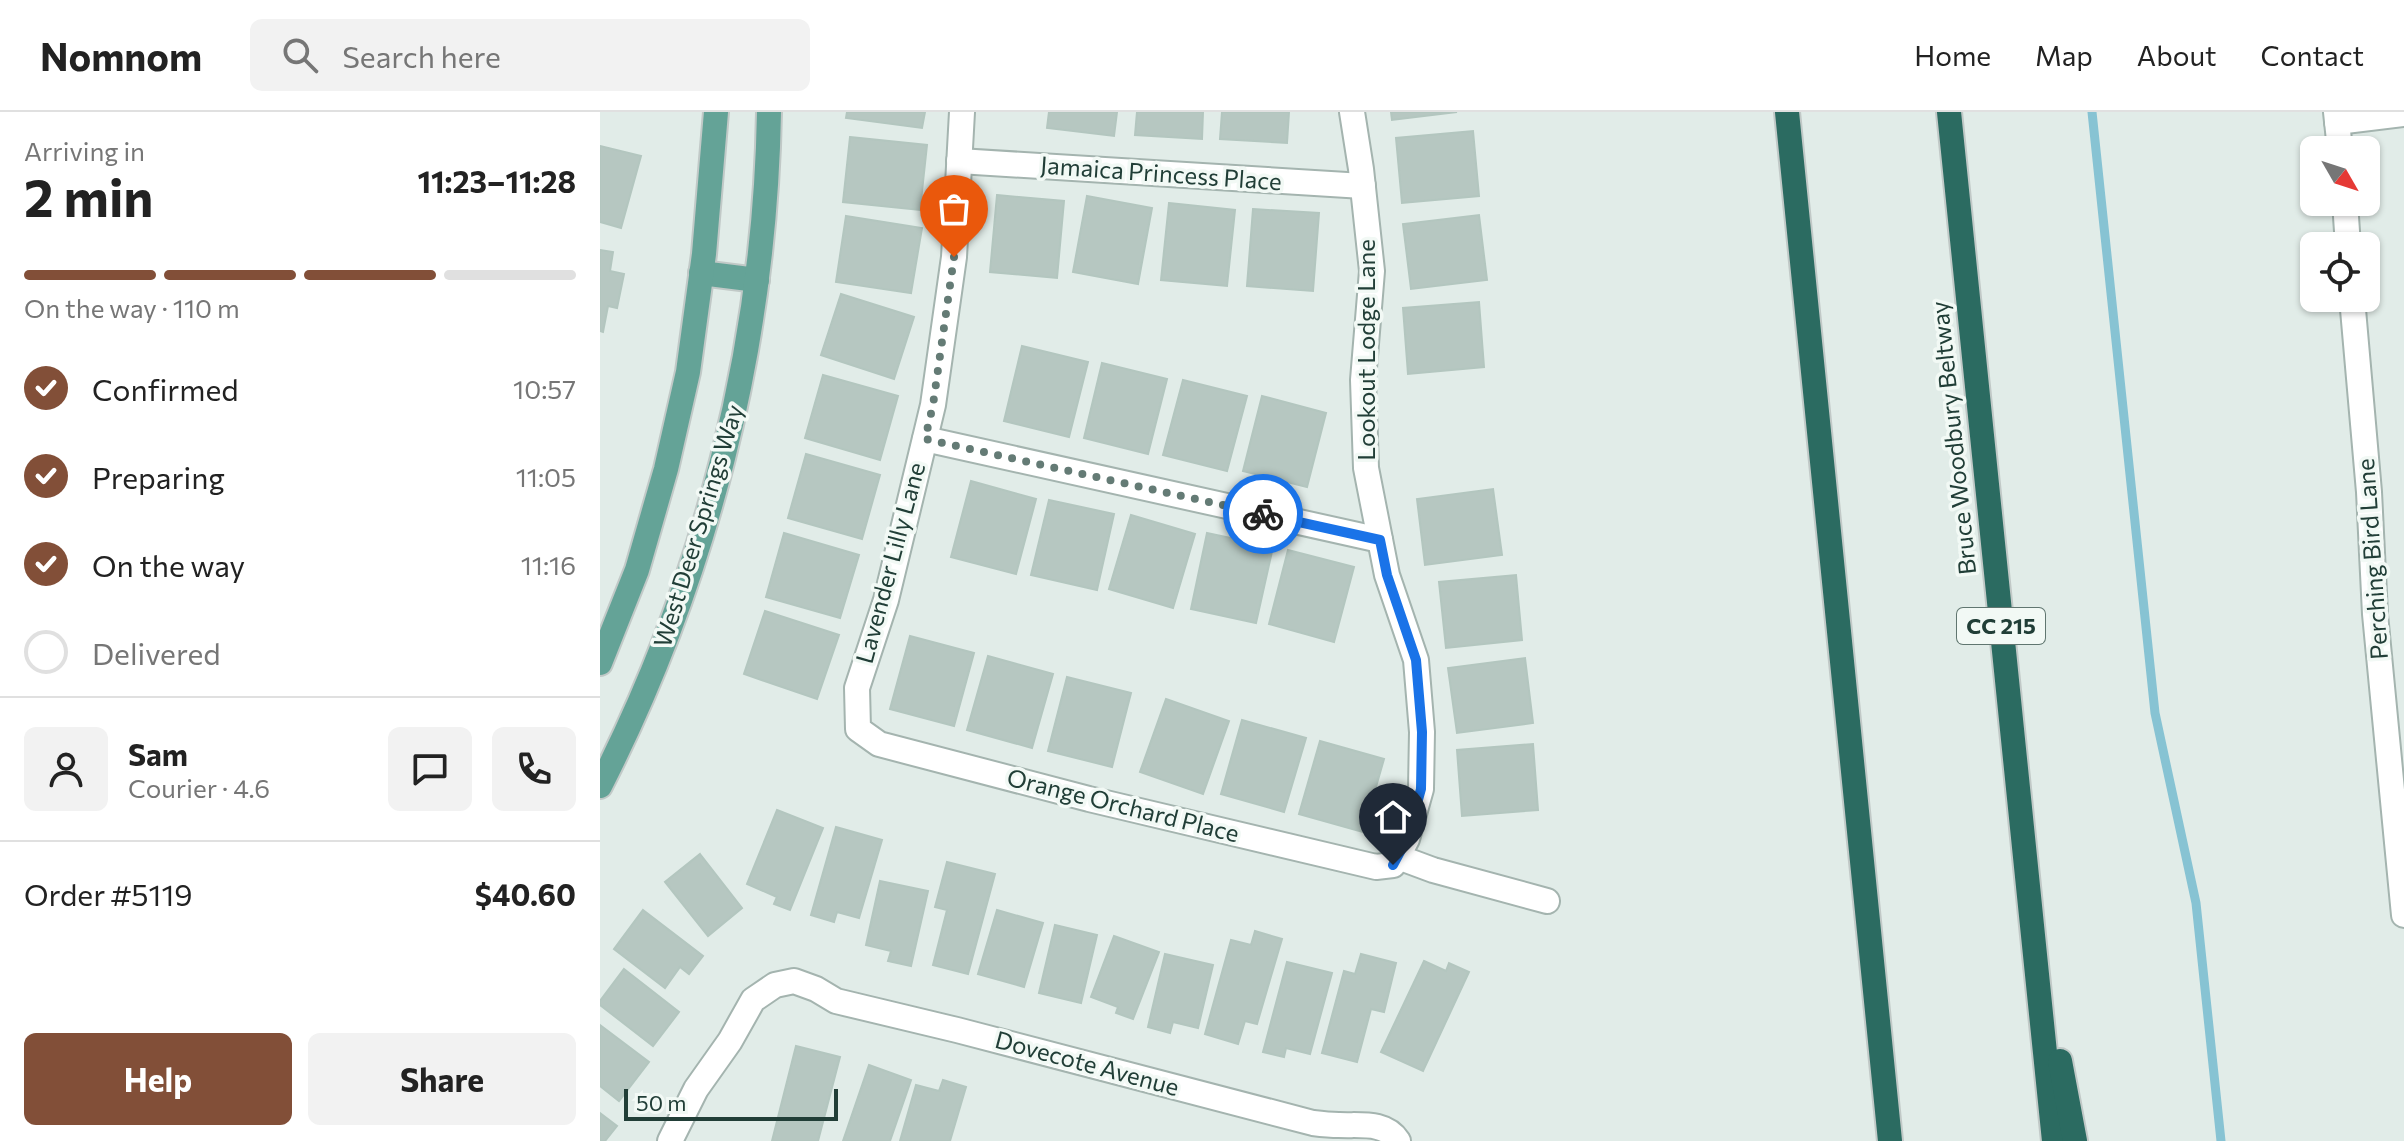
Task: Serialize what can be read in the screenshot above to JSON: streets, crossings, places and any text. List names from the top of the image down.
{
  "streets": {
    "highway": ["Bruce Woodbury Beltway", "CC 215"],
    "main road": ["West Deer Springs Way"],
    "street": [
      "Jamaica Princess Place",
      "Lookout Lodge Lane",
      "Perching Bird Lane",
      "Lavender Lilly Lane",
      "Orange Orchard Place",
      "Dovecote Avenue"
    ]
  },
  "crossings": [
    ["Jamaica Princess Place", "Lookout Lodge Lane"],
    ["Jamaica Princess Place", "Lavender Lilly Lane"],
    ["Lookout Lodge Lane", "Orange Orchard Place"],
    ["Lavender Lilly Lane", "Orange Orchard Place"]
  ],
  "scale_bar": "50 m",
  "north": "bottom right",
  "page": {
    "header": "Nomnom",
    "search": "Search here",
    "nav": [
      "Home",
      "Map",
      "About",
      "Contact"
    ],
    "heading": ["2 min", "Arriving in", "11:23–11:28"],
    "panel": [
      "Sam",
      "Courier · 4.6",
      "Order #5119",
      "$40.60"
    ],
    "bar": "On the way · 110 m",
    "list": [
      ["Confirmed", "10:57"],
      ["Preparing", "11:05"],
      ["On the way", "11:16"],
      "Delivered"
    ],
    "buttons": ["Help", "Share"],
    "scale": "50 m"
  }
}
